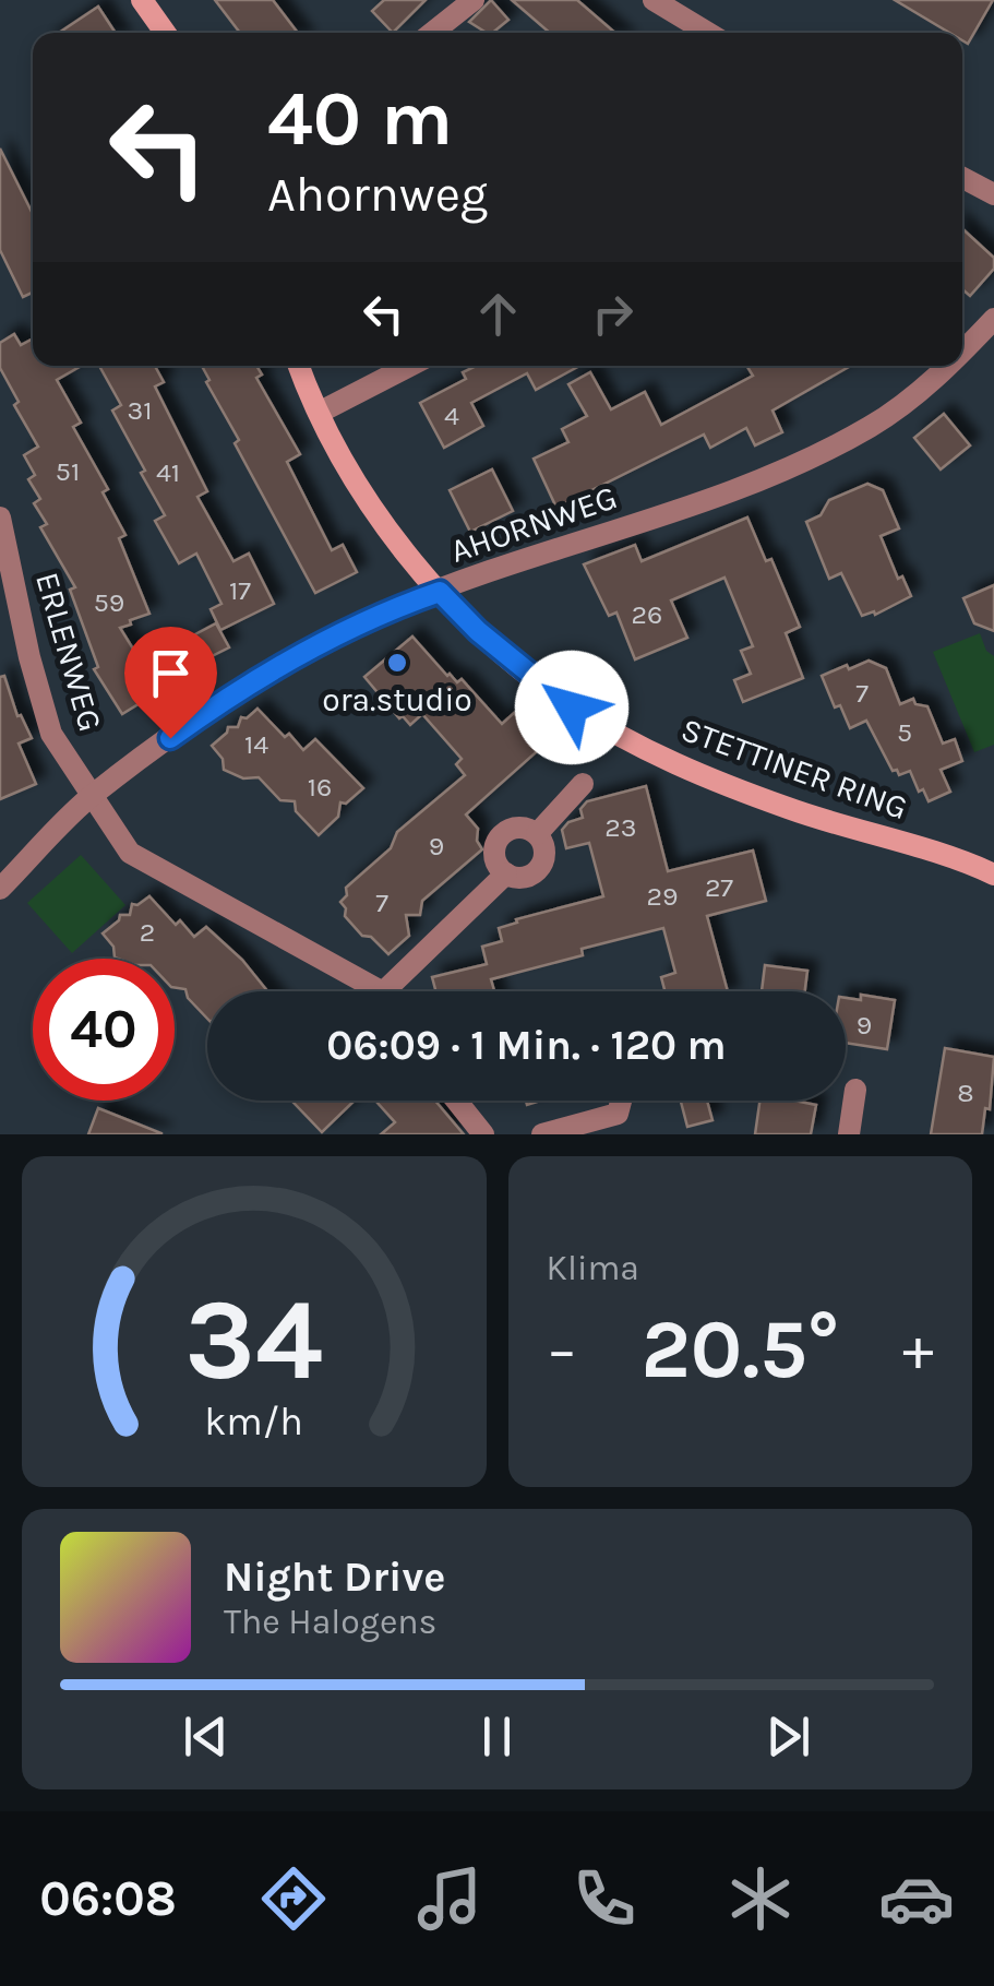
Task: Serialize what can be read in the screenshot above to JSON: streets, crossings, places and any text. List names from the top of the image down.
{
  "streets": {
    "street": ["AHORNWEG", "ERLENWEG", "STETTINER RING"]
  },
  "crossings": [
    ["AHORNWEG", "ERLENWEG"],
    ["AHORNWEG", "STETTINER RING"]
  ],
  "places": ["ora.studio"],
  "house_numbers": [
    "31",
    "4",
    "51",
    "41",
    "17",
    "59",
    "26",
    "7",
    "5",
    "14",
    "16",
    "23",
    "9",
    "27",
    "29",
    "7",
    "2",
    "9",
    "8"
  ],
  "page": {
    "turn": ["40 m", "Ahornweg"],
    "limit": "40",
    "trip": "06:09 · 1 Min. · 120 m",
    "tile": "Klima",
    "heat": ["−", "20.5°", "+"],
    "song": ["Night Drive", "The Halogens"],
    "tabs": "06:08",
    "gauge": ["34", "km/h"]
  }
}
